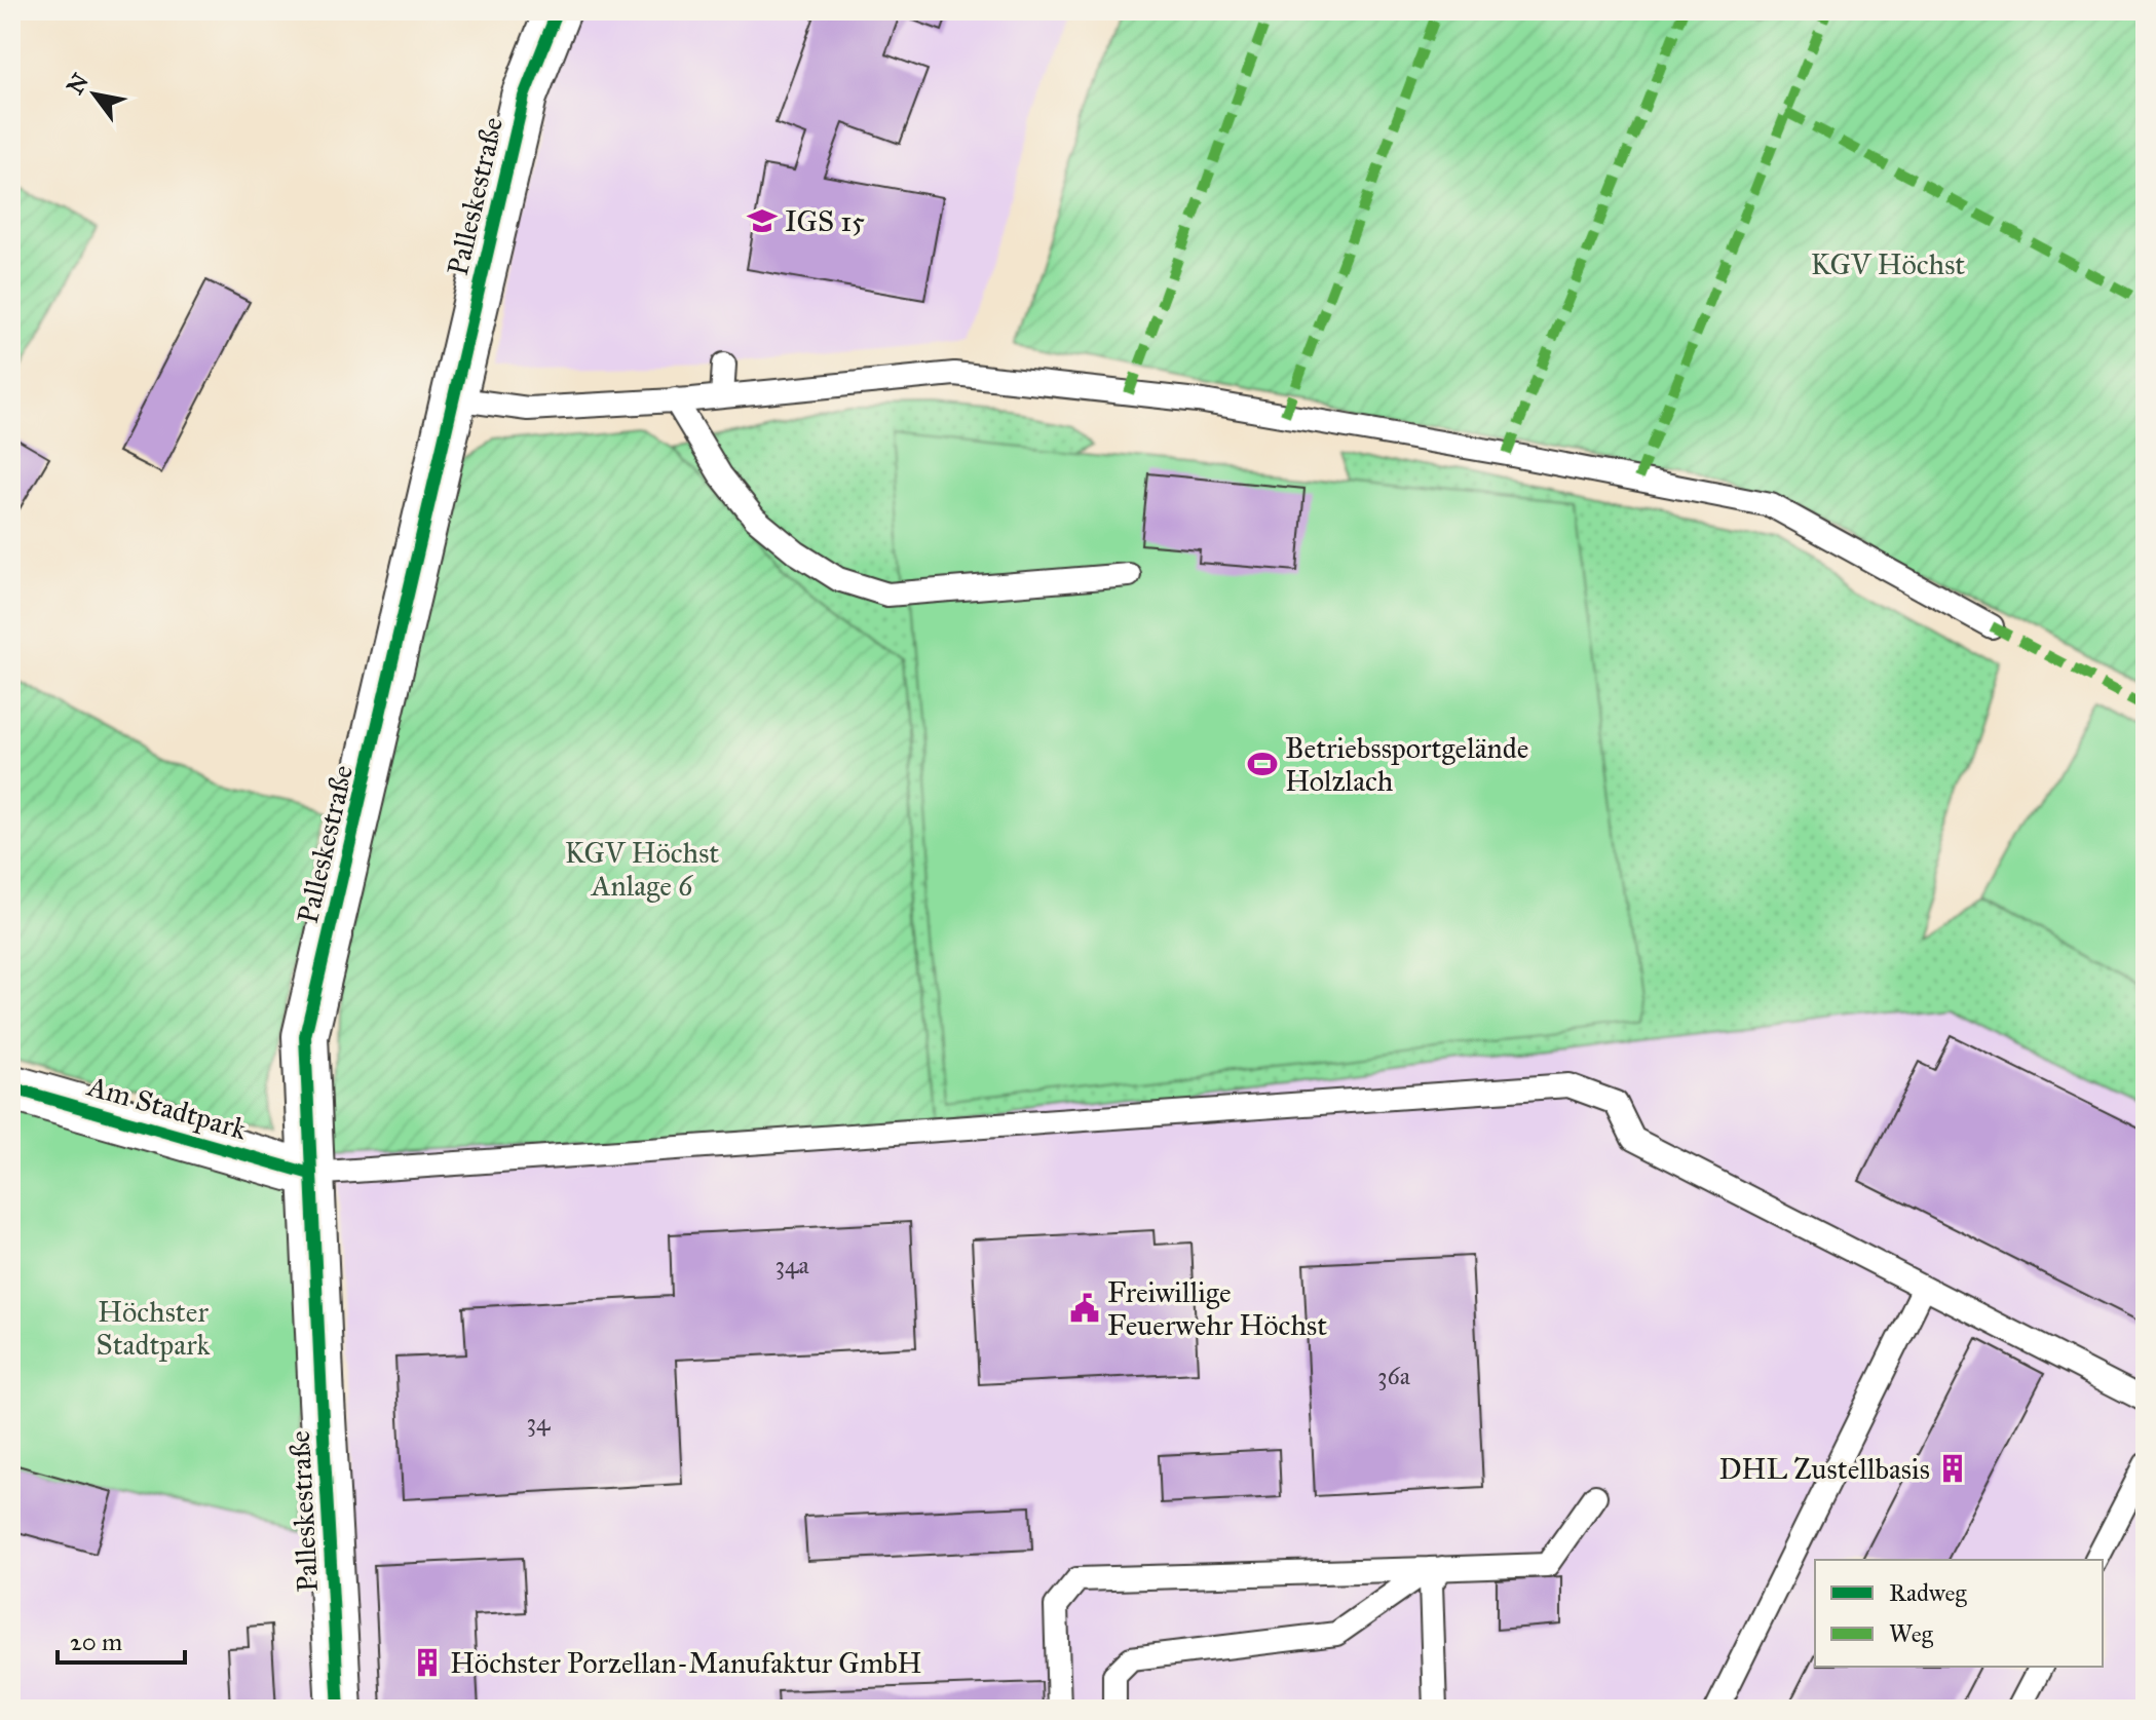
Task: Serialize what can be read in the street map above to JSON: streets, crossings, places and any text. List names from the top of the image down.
{
  "streets": {
    "street": ["Palleskestraße", "Am Stadtpark"]
  },
  "crossings": [
    ["Palleskestraße", "Am Stadtpark"]
  ],
  "parks": ["KGV Höchst", "KGV Höchst Anlage 6", "Höchster Stadtpark"],
  "places": {
    "school or university": ["IGS 15"],
    "sports": ["Betriebssportgelände Holzlach"],
    "public building": ["Freiwillige Feuerwehr Höchst"],
    "building": ["DHL Zustellbasis", "Höchster Porzellan-Manufaktur GmbH"]
  },
  "house_numbers": ["34a", "36a", "34"],
  "legend": ["Radweg", "Weg"],
  "scale_bar": "20 m",
  "north": "top left"
}
